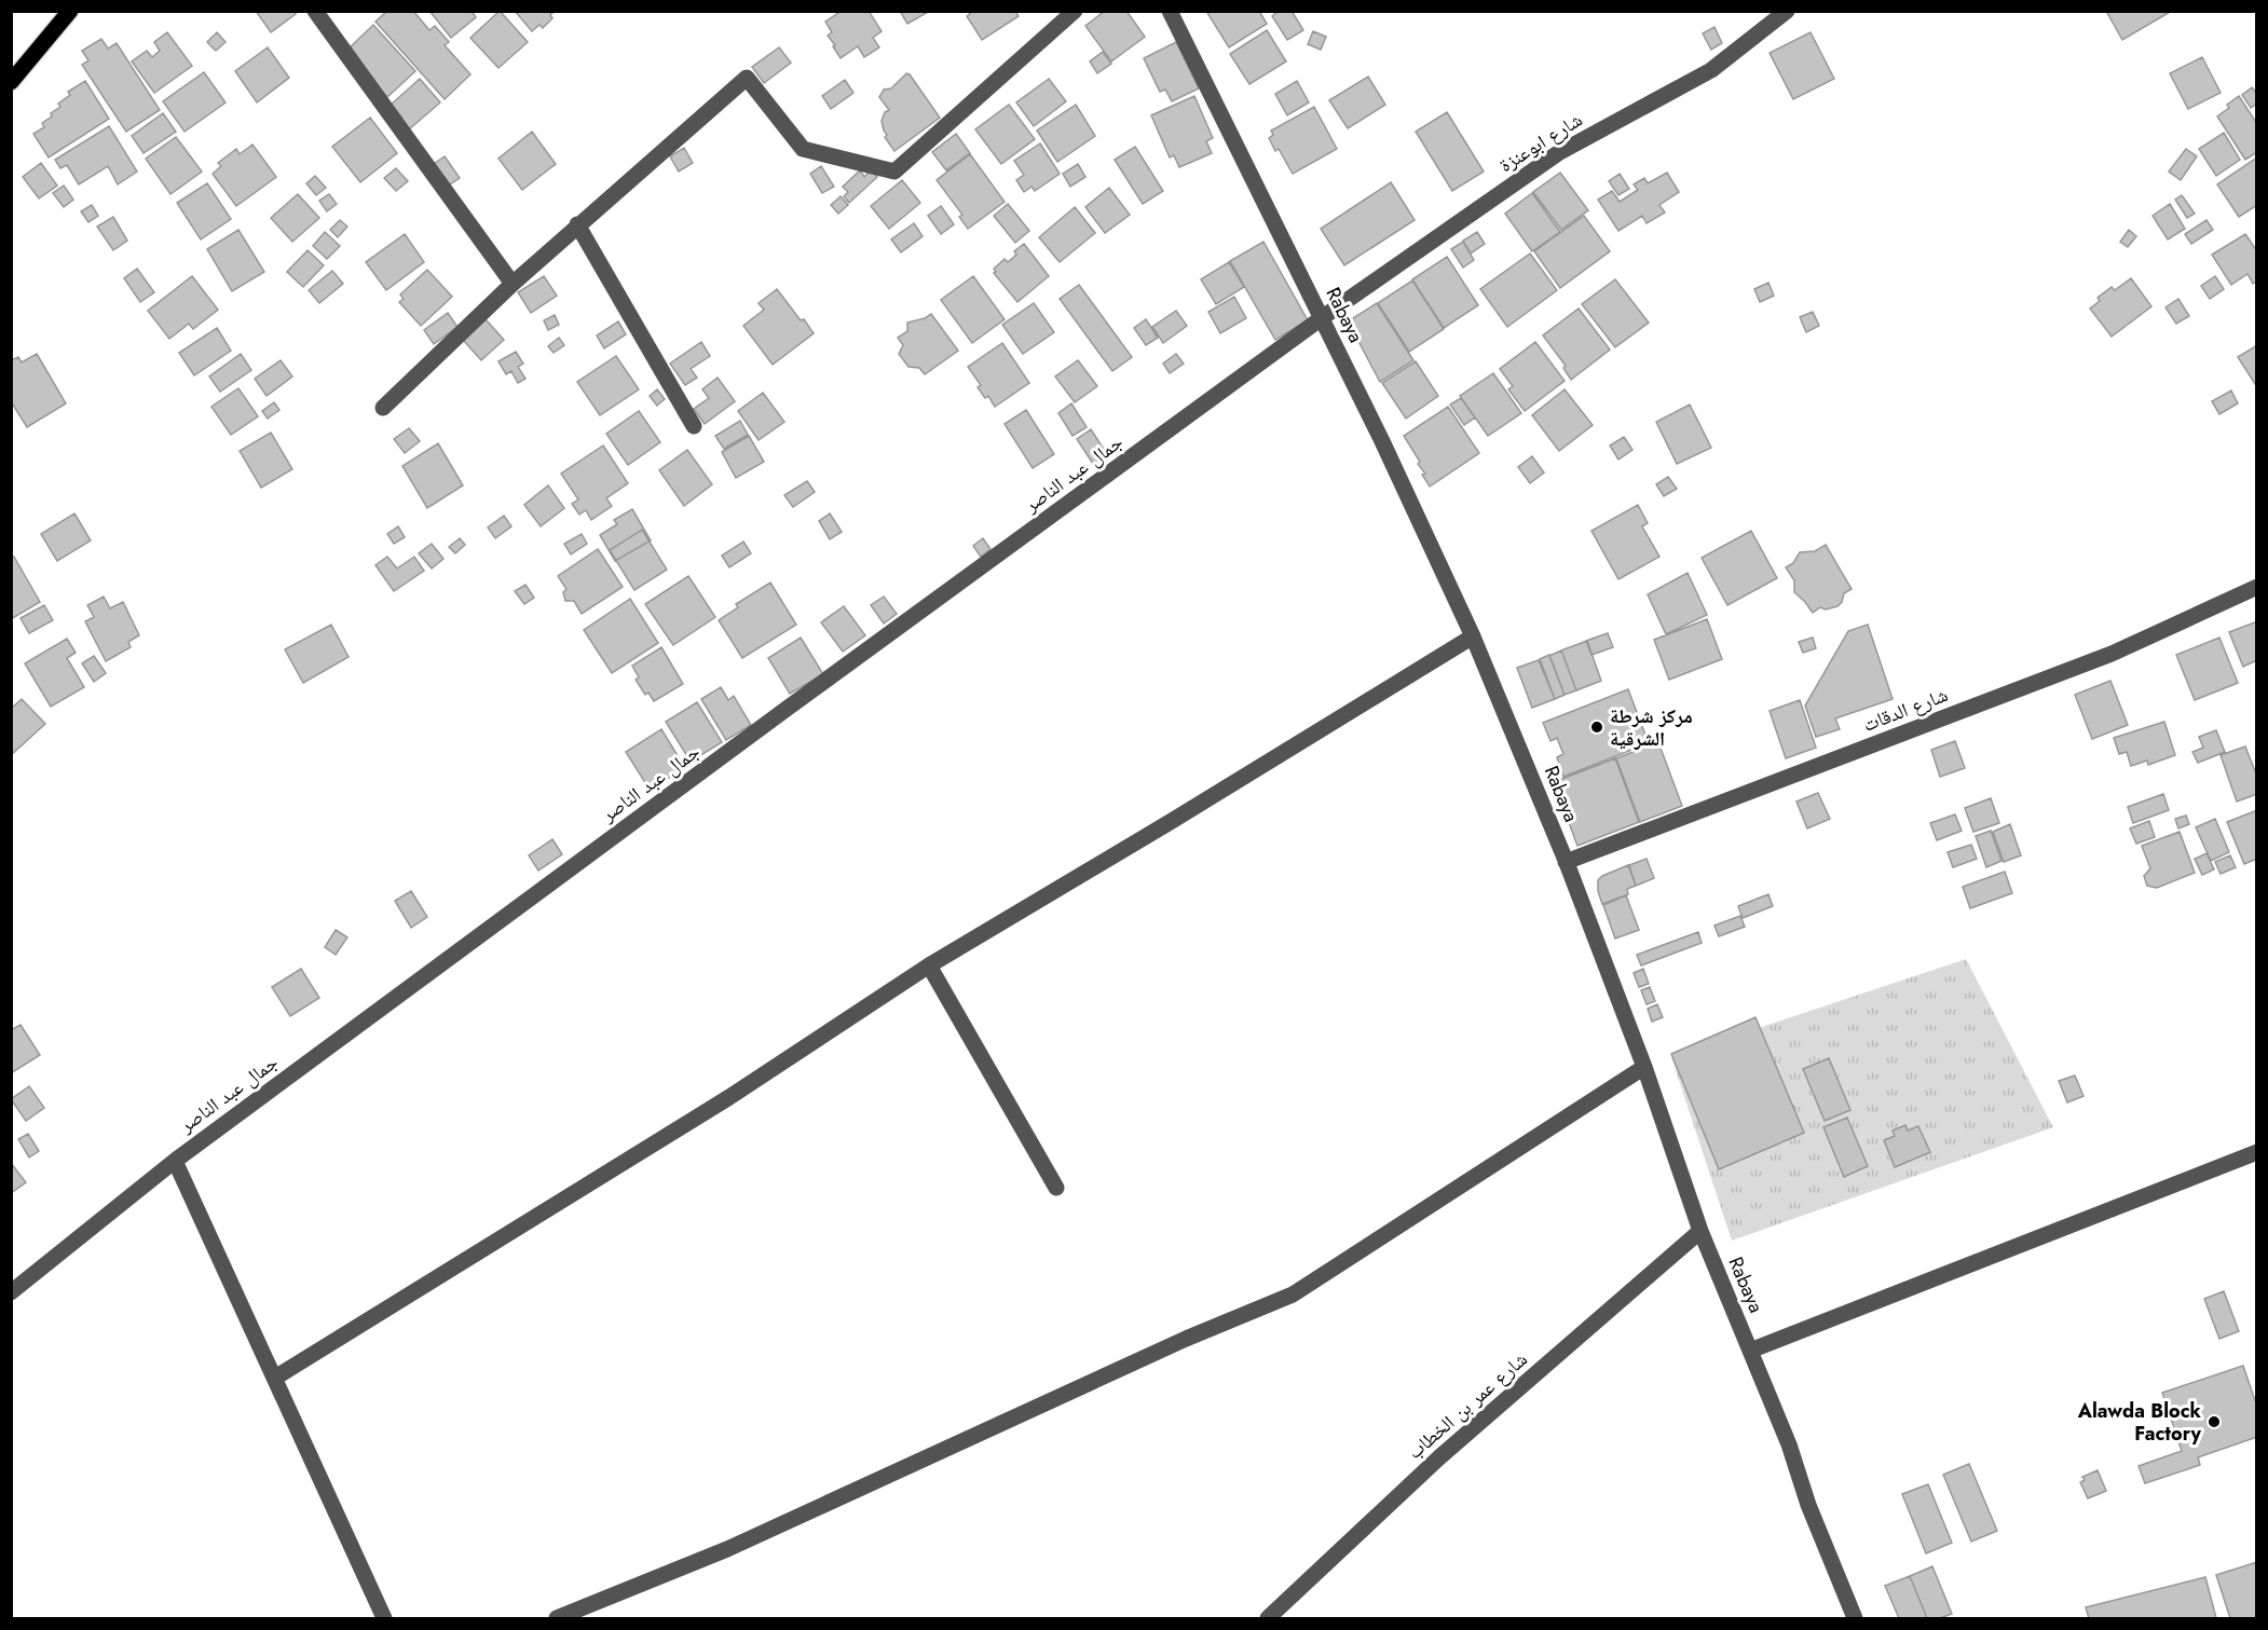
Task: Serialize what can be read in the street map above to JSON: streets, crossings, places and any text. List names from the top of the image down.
{
  "streets": {
    "street": [
      "شارع ابوعنزة",
      "Rabaya",
      "جمال عبد الناصر",
      "شارع الدقات",
      "شارع عمر بن الخطاب"
    ]
  },
  "crossings": [
    ["شارع ابوعنزة", "Rabaya"],
    ["شارع ابوعنزة", "جمال عبد الناصر"],
    ["Rabaya", "جمال عبد الناصر"],
    ["Rabaya", "شارع الدقات"],
    ["Rabaya", "شارع عمر بن الخطاب"]
  ],
  "places": ["مركز شرطة الشرقية", "Alawda Block Factory"]
}
